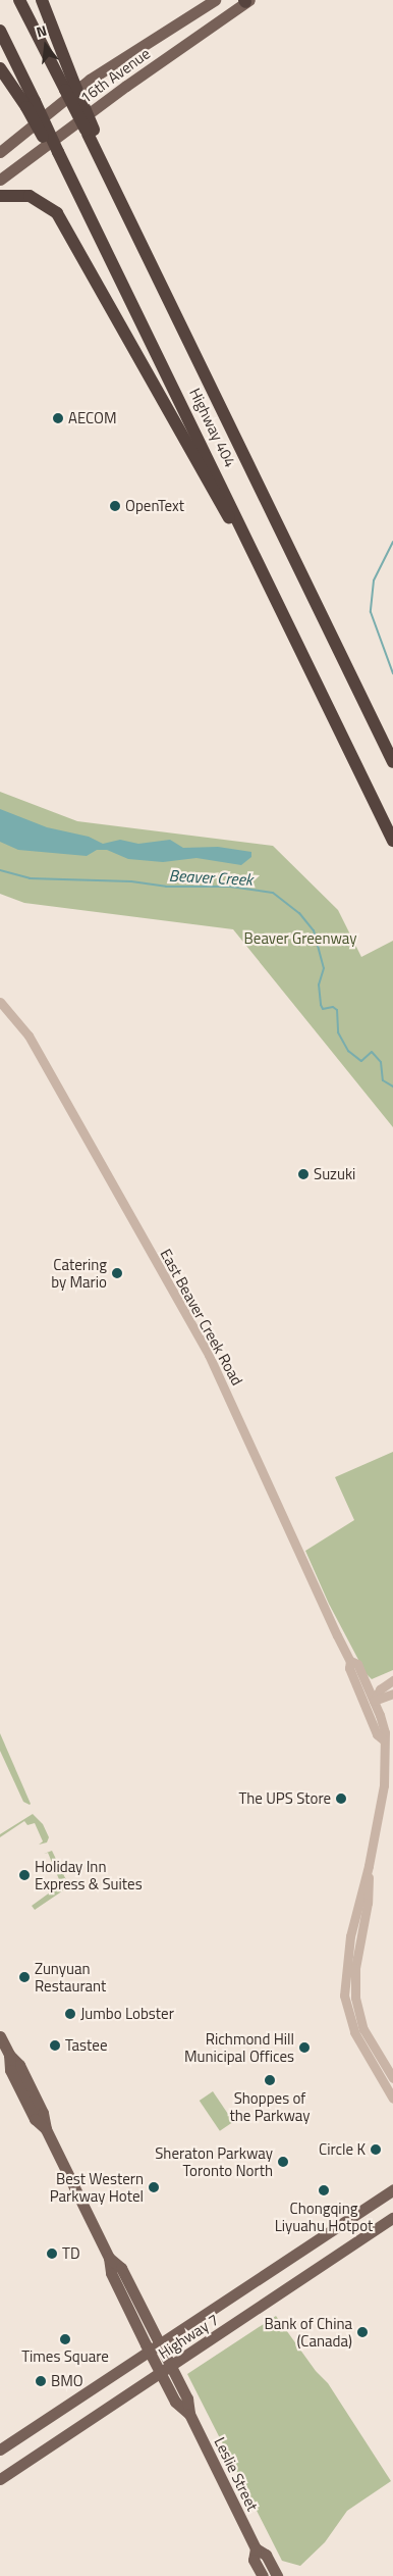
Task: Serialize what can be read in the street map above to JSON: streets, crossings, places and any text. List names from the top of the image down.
{
  "streets": {
    "highway": ["Highway 404"],
    "main road": ["16th Avenue", "Highway 7", "Leslie Street"],
    "street": ["East Beaver Creek Road"]
  },
  "crossings": [
    ["Highway 7", "Leslie Street"]
  ],
  "water": ["Beaver Creek"],
  "parks": ["Beaver Greenway"],
  "places": [
    "AECOM",
    "OpenText",
    "Suzuki",
    "Catering by Mario",
    "The UPS Store",
    "Holiday Inn Express & Suites",
    "Zunyuan Restaurant",
    "Jumbo Lobster",
    "Tastee",
    "Richmond Hill Municipal Offices",
    "Shoppes of the Parkway",
    "Circle K",
    "Sheraton Parkway Toronto North",
    "Best Western Parkway Hotel",
    "Chongqing Liyuahu Hotpot",
    "TD",
    "Bank of China (Canada)",
    "Times Square",
    "BMO"
  ],
  "north": "top"
}
